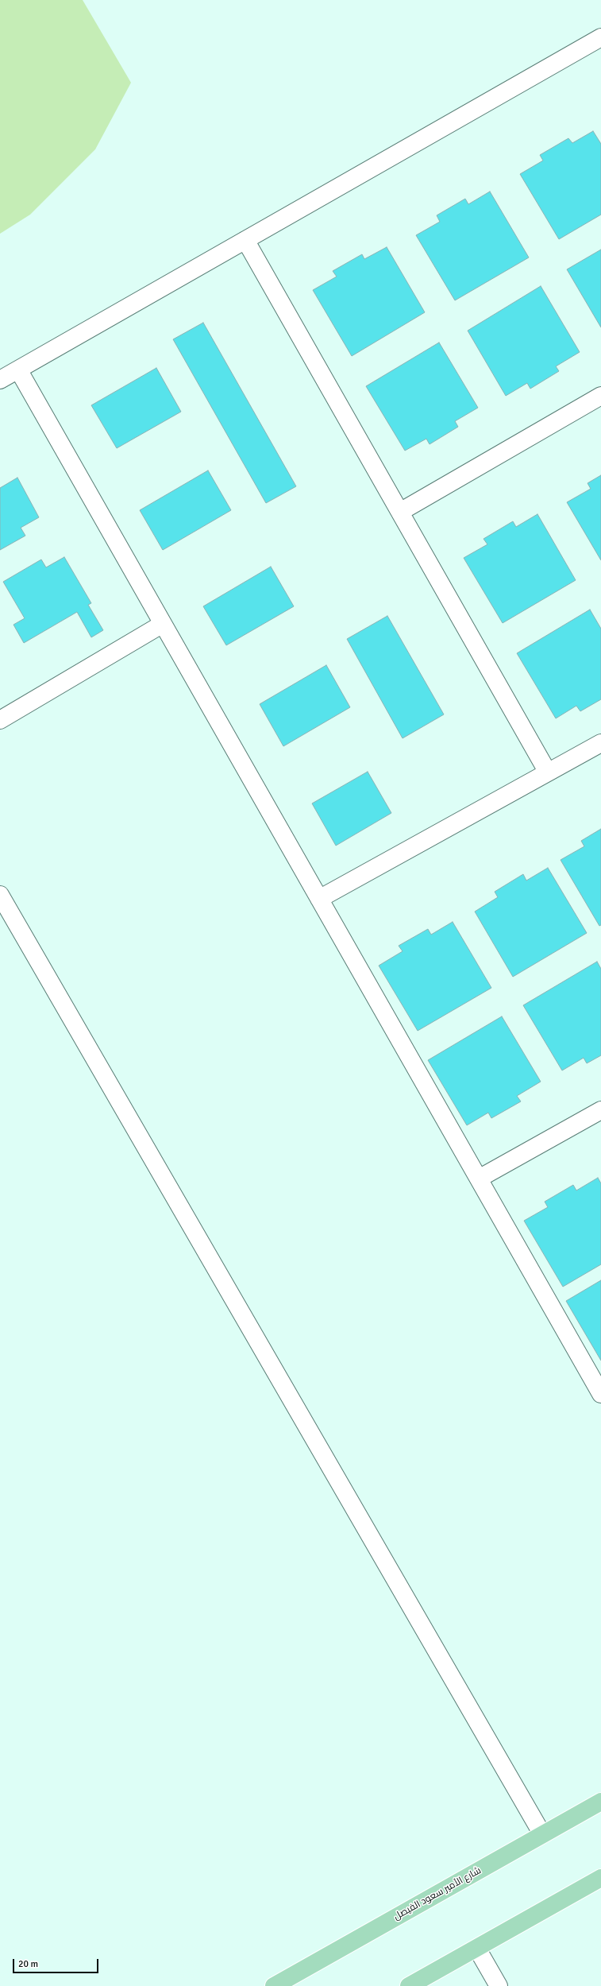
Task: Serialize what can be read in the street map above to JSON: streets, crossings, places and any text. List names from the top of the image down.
{
  "streets": {
    "main road": ["شارع الأمير سعود الفيصل"]
  },
  "scale_bar": "20 m"
}
